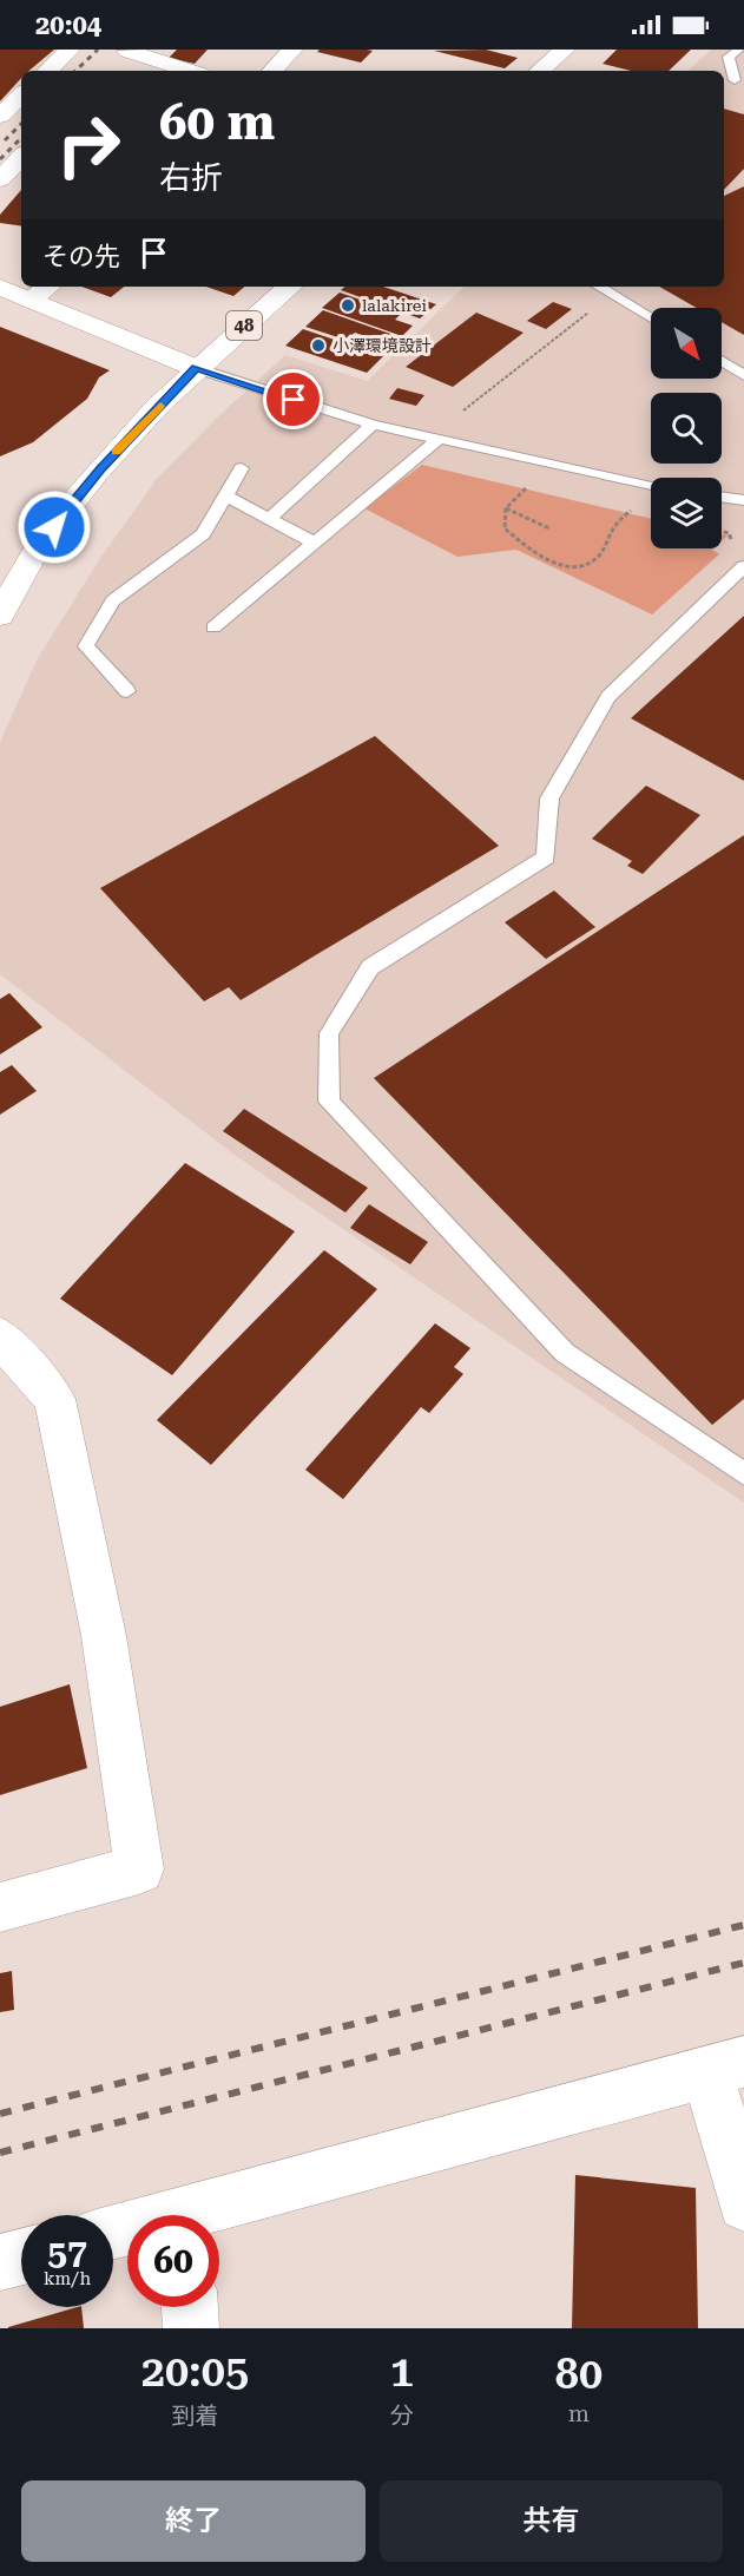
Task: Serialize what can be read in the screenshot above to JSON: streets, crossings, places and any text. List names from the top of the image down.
{
  "streets": {
    "street": ["48"]
  },
  "places": ["lalakirei", "小澤環境設計"],
  "north": "bottom right",
  "page": {
    "status": "20:04",
    "turn": ["60 m", "右折"],
    "then": "その先",
    "speed": "57 km/h",
    "limit": "60",
    "eta": [
      "20:05",
      "到着",
      "1",
      "分",
      "80",
      "m"
    ],
    "buttons": ["終了", "共有"]
  }
}
